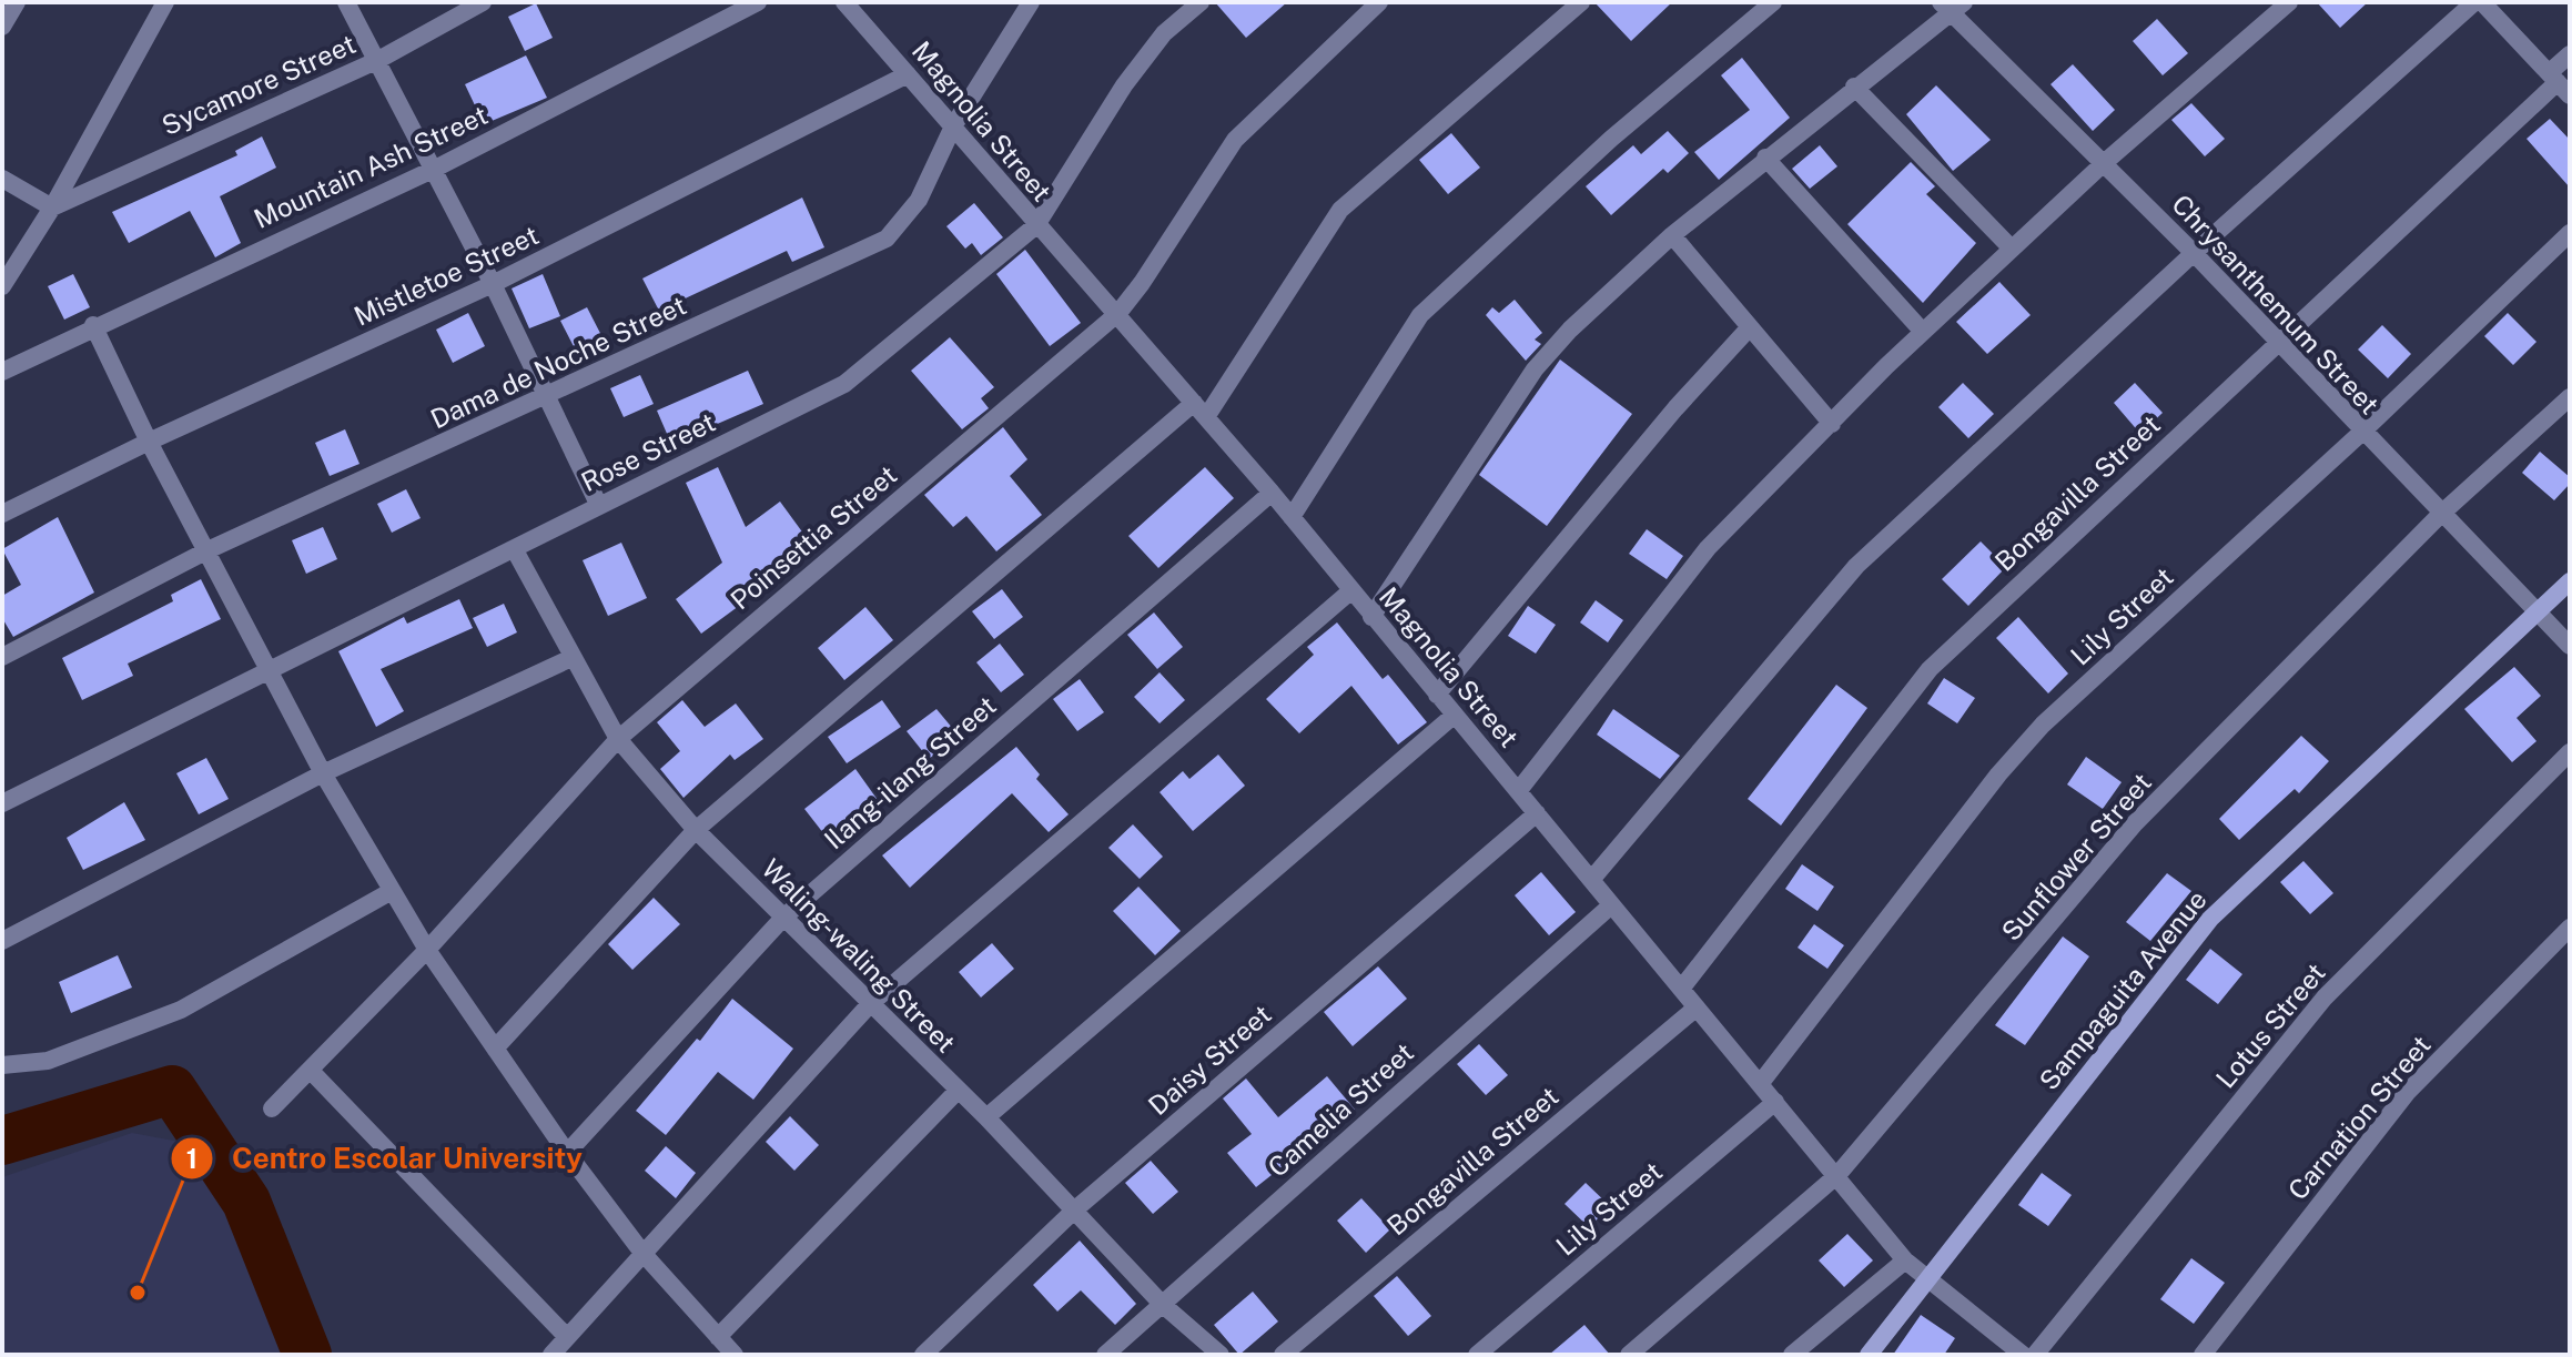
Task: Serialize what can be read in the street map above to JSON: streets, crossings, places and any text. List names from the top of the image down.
{
  "streets": {
    "main road": ["Sampaguita Avenue"],
    "street": [
      "Sycamore Street",
      "Magnolia Street",
      "Mountain Ash Street",
      "Mistletoe Street",
      "Chrysanthemum Street",
      "Dama de Noche Street",
      "Rose Street",
      "Bongavilla Street",
      "Poinsettia Street",
      "Lily Street",
      "Ilang-ilang Street",
      "Sunflower Street",
      "Waling-waling Street",
      "Lotus Street",
      "Daisy Street",
      "Camelia Street",
      "Carnation Street"
    ]
  },
  "crossings": [
    ["Magnolia Street", "Mistletoe Street"],
    ["Magnolia Street", "Dama de Noche Street"],
    ["Magnolia Street", "Rose Street"],
    ["Magnolia Street", "Bongavilla Street"],
    ["Magnolia Street", "Poinsettia Street"],
    ["Magnolia Street", "Lily Street"],
    ["Magnolia Street", "Ilang-ilang Street"],
    ["Magnolia Street", "Sunflower Street"],
    ["Magnolia Street", "Sampaguita Avenue"],
    ["Magnolia Street", "Daisy Street"],
    ["Magnolia Street", "Camelia Street"],
    ["Chrysanthemum Street", "Bongavilla Street"],
    ["Chrysanthemum Street", "Lily Street"],
    ["Chrysanthemum Street", "Sunflower Street"],
    ["Chrysanthemum Street", "Sampaguita Avenue"],
    ["Rose Street", "Waling-waling Street"],
    ["Poinsettia Street", "Waling-waling Street"],
    ["Ilang-ilang Street", "Waling-waling Street"],
    ["Waling-waling Street", "Daisy Street"],
    ["Waling-waling Street", "Camelia Street"]
  ],
  "places": ["Centro Escolar University"]
}
